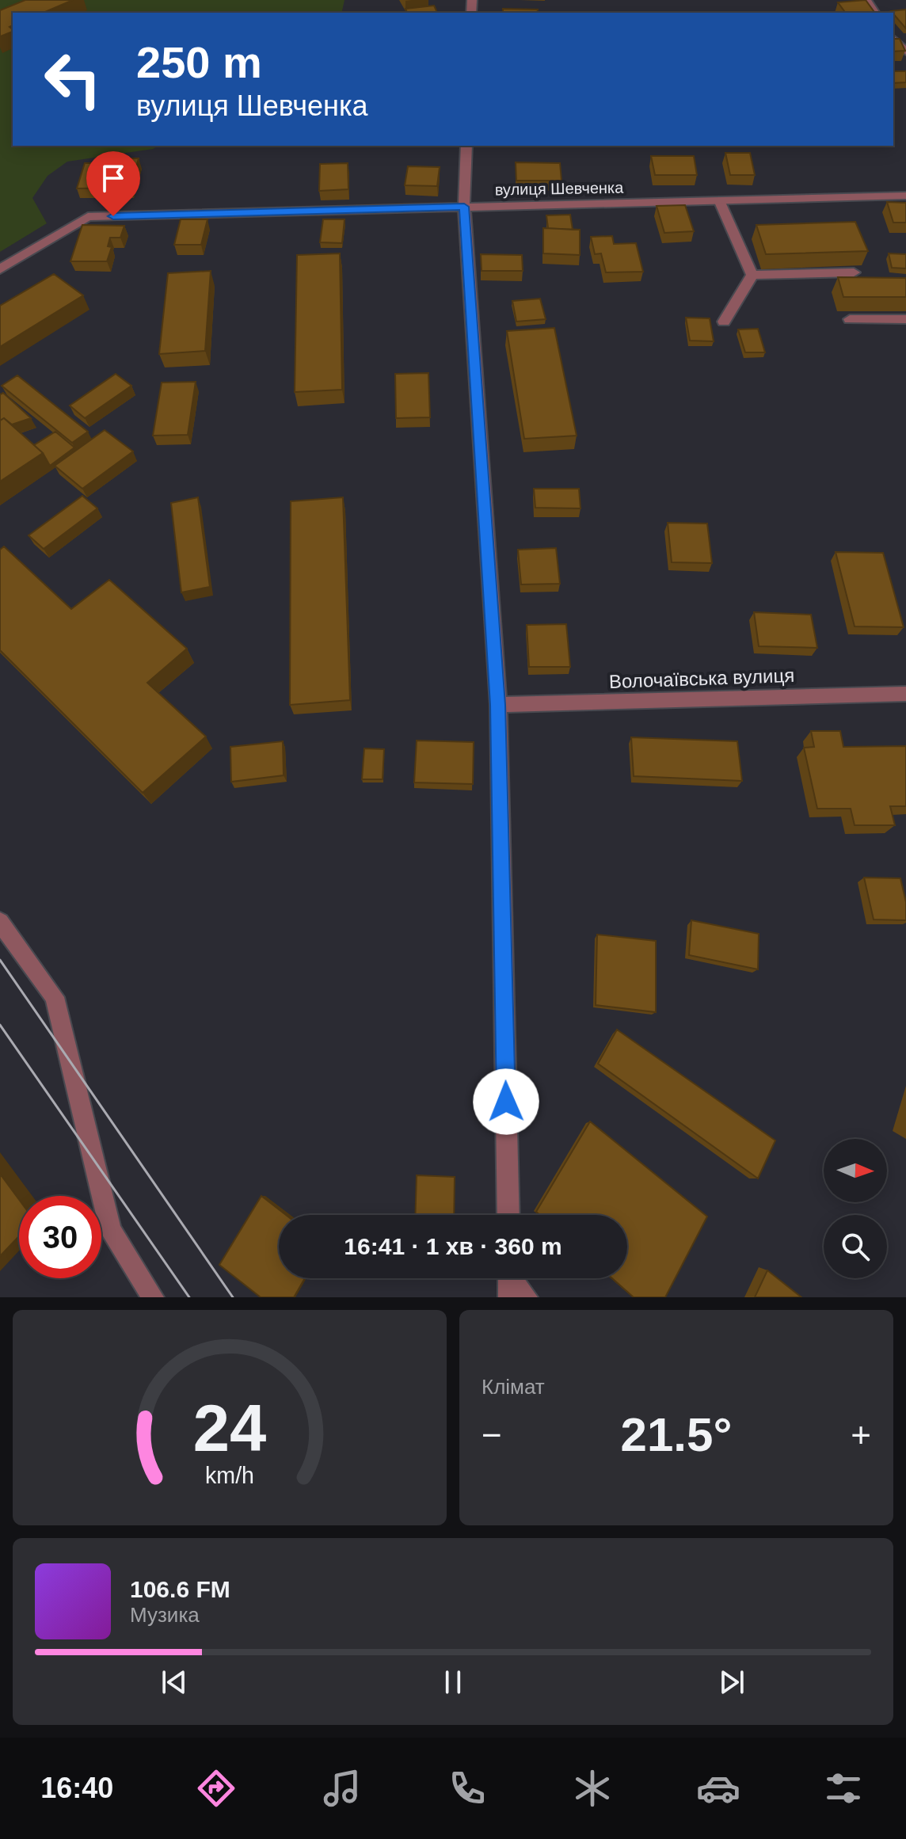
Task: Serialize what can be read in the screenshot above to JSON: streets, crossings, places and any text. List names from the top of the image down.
{
  "streets": {
    "street": ["вулиця Шевченка", "Волочаївська вулиця"]
  },
  "north": "right",
  "page": {
    "turn": ["250 m", "вулиця Шевченка"],
    "limit": "30",
    "trip": "16:41 · 1 хв · 360 m",
    "tile": "Клімат",
    "heat": ["−", "21.5°", "+"],
    "song": ["106.6 FM", "Музика"],
    "tabs": "16:40",
    "gauge": ["24", "km/h"]
  }
}
